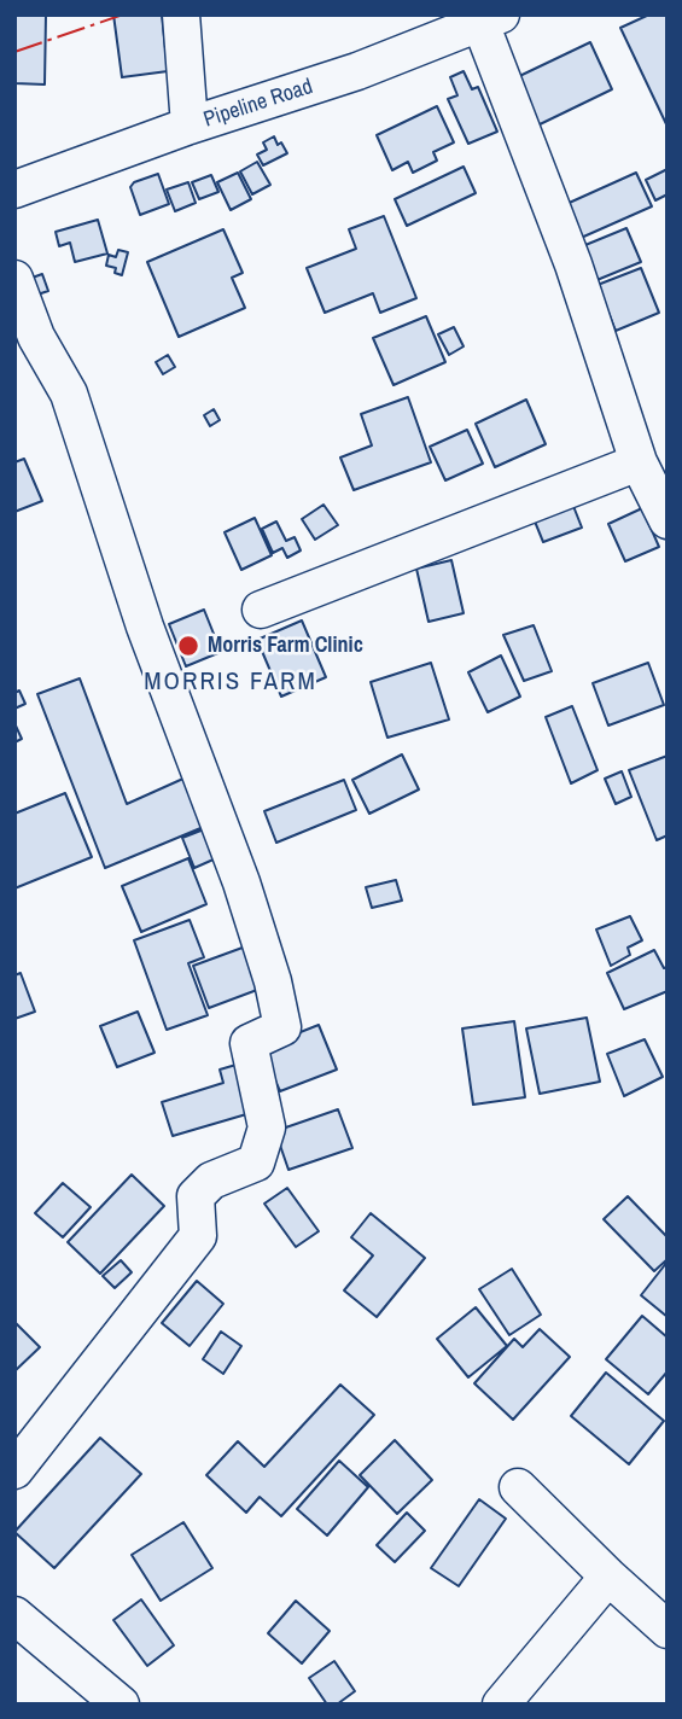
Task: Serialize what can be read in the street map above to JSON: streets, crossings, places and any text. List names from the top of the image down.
{
  "streets": {
    "street": ["Pipeline Road"]
  },
  "districts": ["MORRIS FARM"],
  "places": ["Morris Farm Clinic"]
}
